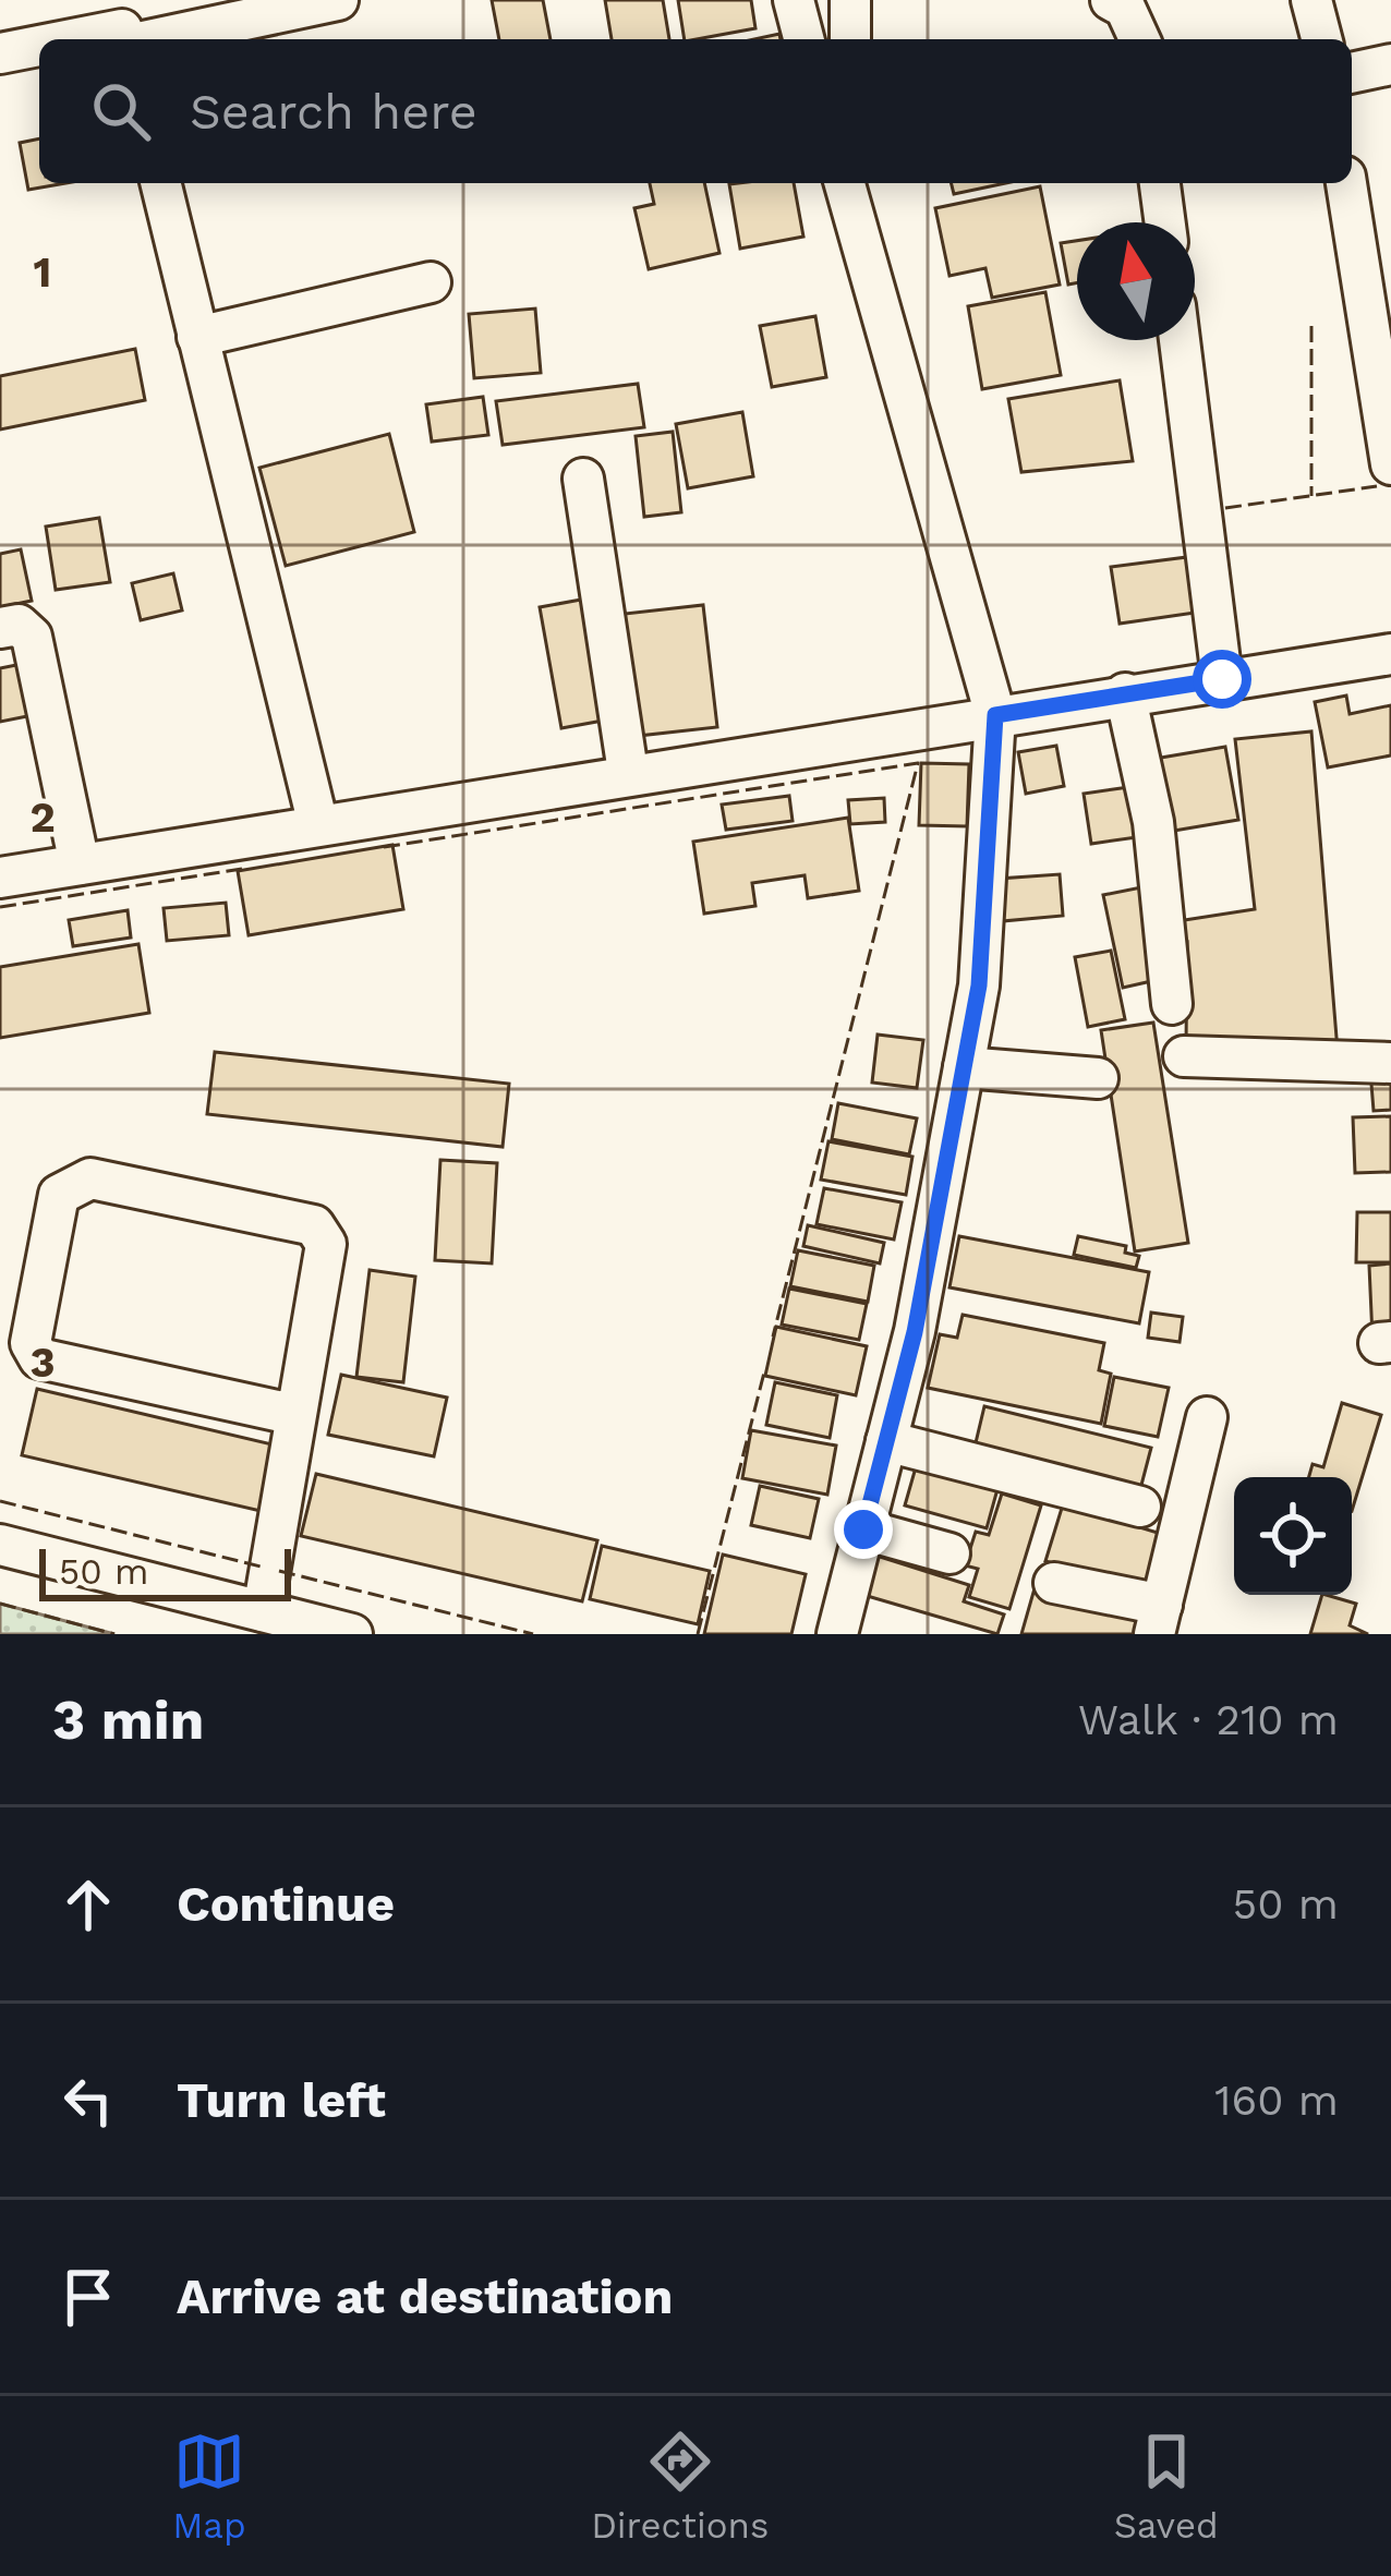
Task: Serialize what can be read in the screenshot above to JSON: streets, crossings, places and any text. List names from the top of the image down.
{
  "scale_bar": "50 m",
  "north": "top",
  "page": {
    "search": "Search here",
    "scale": "50 m",
    "heading": ["3 min", "Walk · 210 m"],
    "list": [
      ["Continue", "50 m"],
      ["Turn left", "160 m"],
      "Arrive at destination"
    ],
    "nav": ["Map", "Directions", "Saved"]
  },
  "grid": {
    "rows": ["1", "2", "3"]
  }
}
